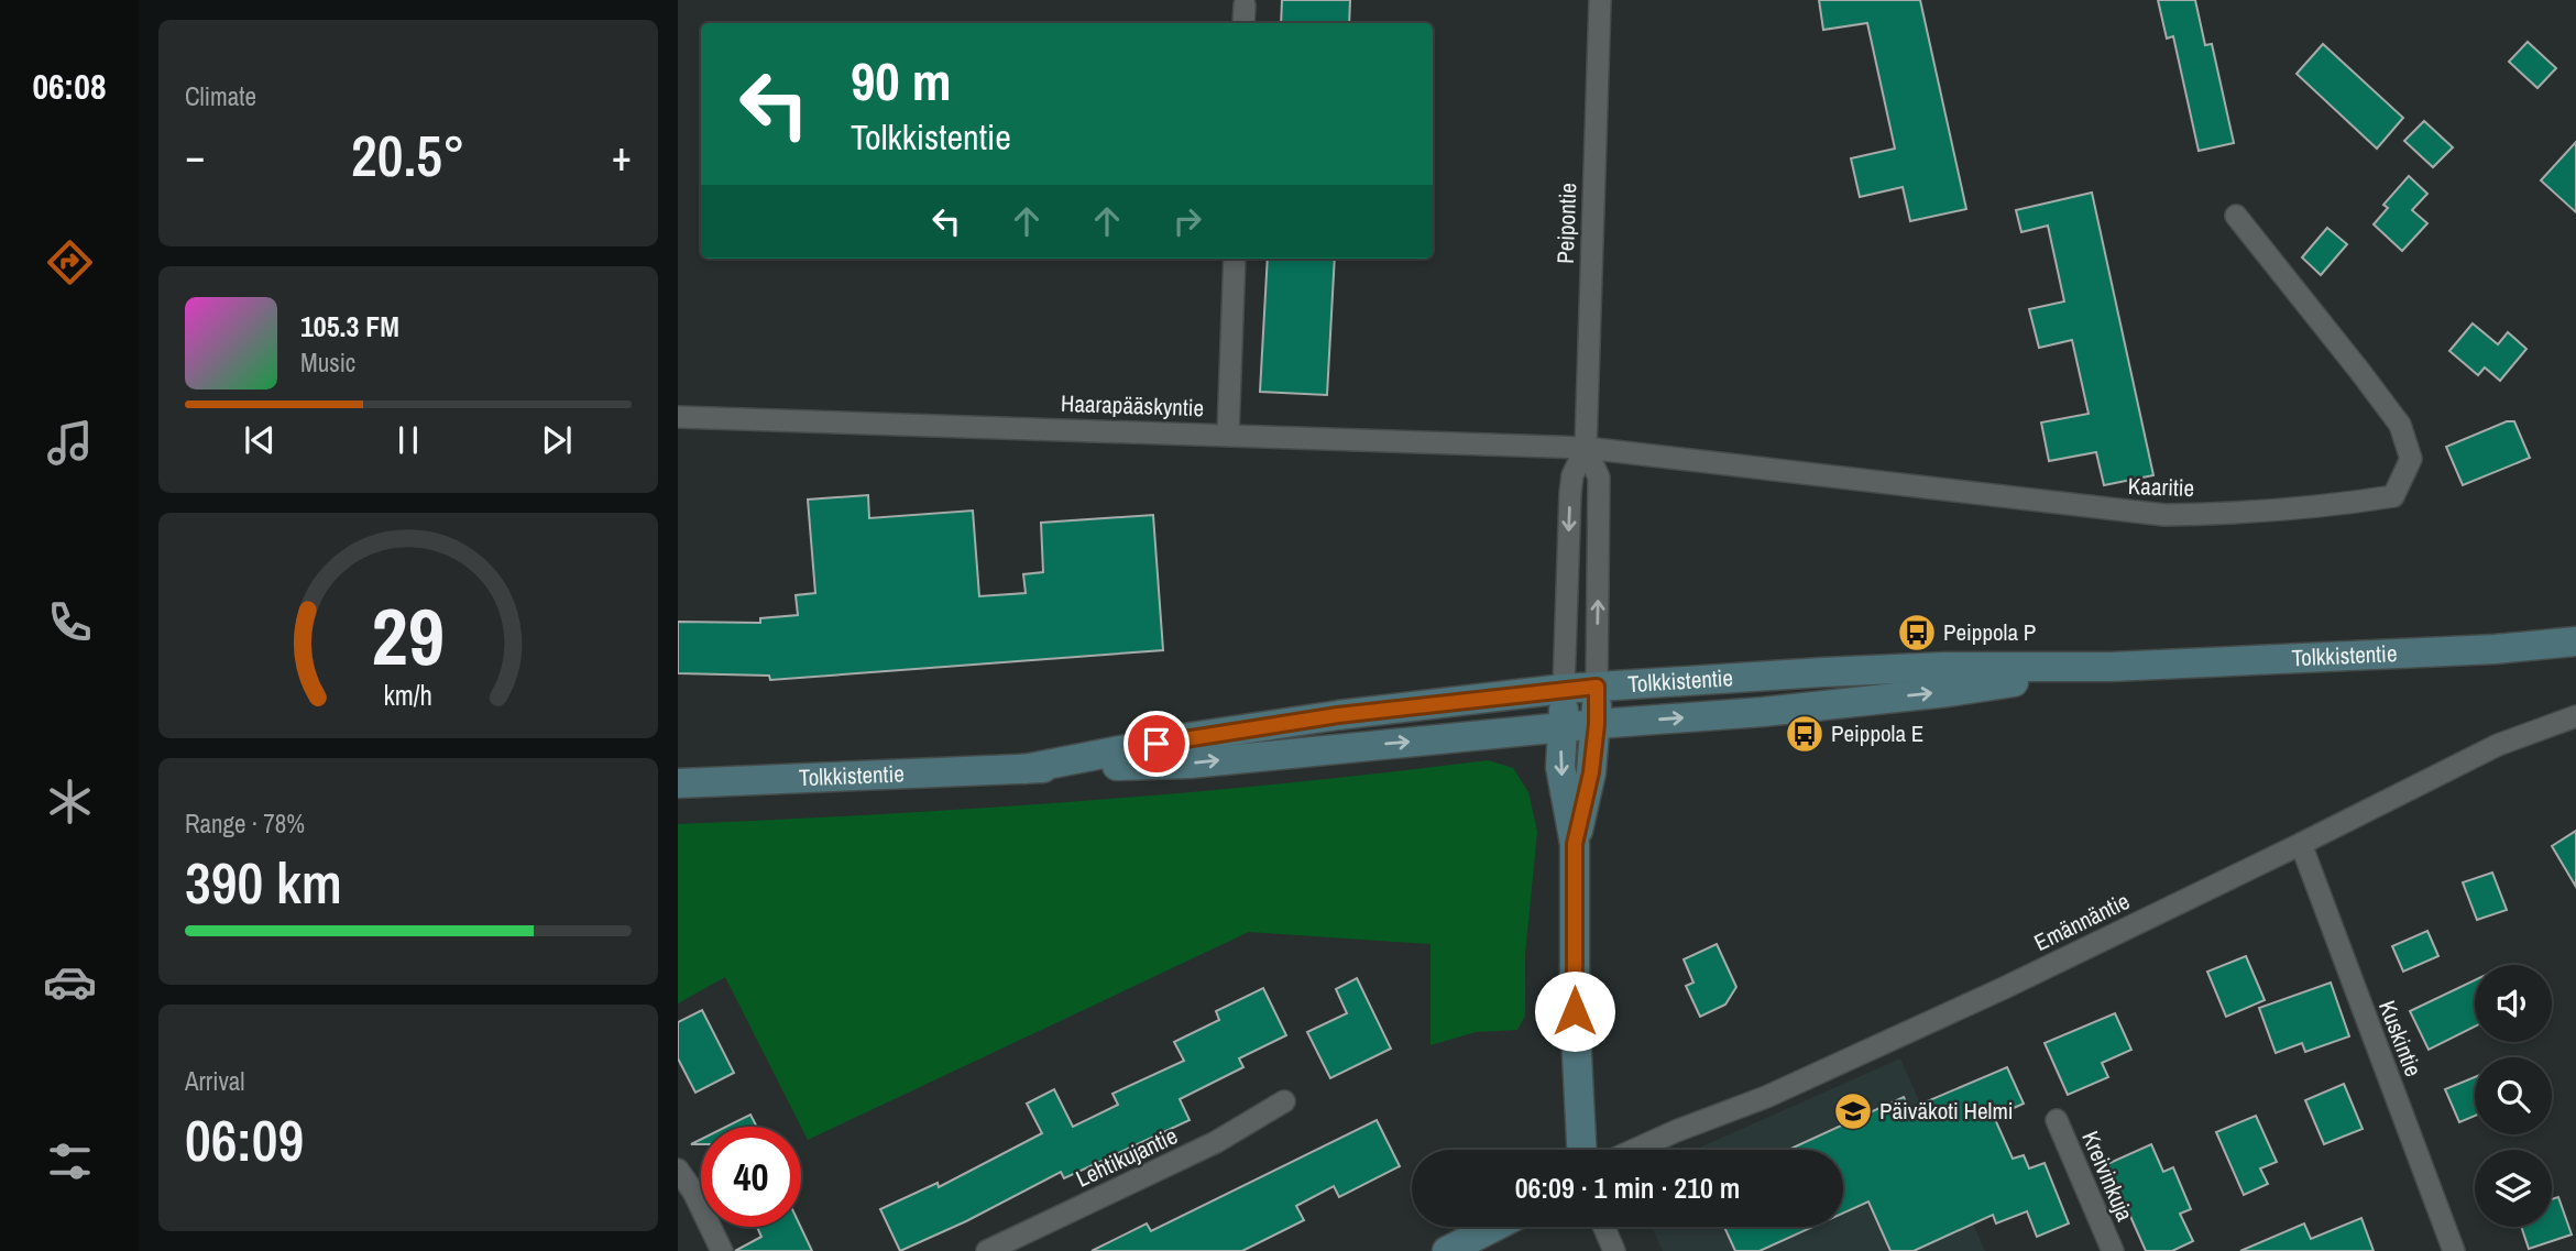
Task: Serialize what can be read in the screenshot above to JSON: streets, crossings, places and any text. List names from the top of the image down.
{
  "streets": {
    "street": [
      "Peipontie",
      "Haarapääskyntie",
      "Kaaritie",
      "Tolkkistentie",
      "Emännäntie",
      "Kuskintie",
      "Lehtikujantie",
      "Kreivinkuja"
    ]
  },
  "crossings": [
    ["Peipontie", "Haarapääskyntie"],
    ["Peipontie", "Kaaritie"],
    ["Peipontie", "Tolkkistentie"],
    ["Haarapääskyntie", "Kaaritie"],
    ["Emännäntie", "Kuskintie"]
  ],
  "places": {
    "bus stop": ["Peippola P", "Peippola E"],
    "school or university": ["Päiväkoti Helmi"]
  },
  "page": {
    "tabs": "06:08",
    "tile": [
      "Climate",
      ["Range · 78%", "390 km"],
      ["Arrival", "06:09"]
    ],
    "turn": ["90 m", "Tolkkistentie"],
    "heat": ["−", "20.5°", "+"],
    "song": ["105.3 FM", "Music"],
    "limit": "40",
    "trip": "06:09 · 1 min · 210 m",
    "gauge": ["29", "km/h"]
  }
}
